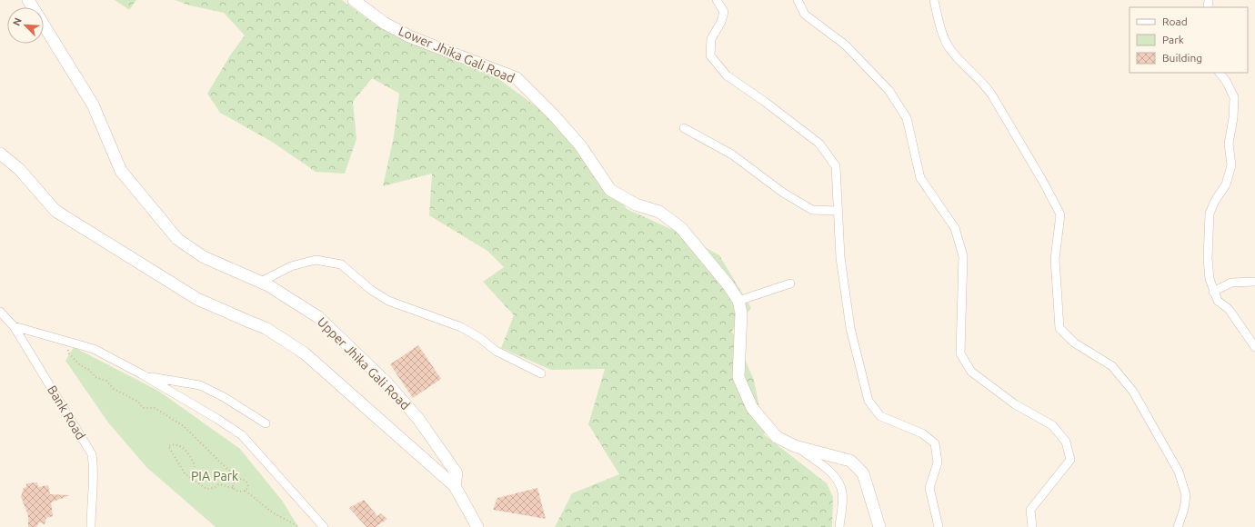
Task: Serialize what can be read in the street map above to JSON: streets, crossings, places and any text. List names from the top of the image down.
{
  "streets": {
    "main road": ["Lower Jhika Gali Road", "Upper Jhika Gali Road"],
    "street": ["Bank Road"]
  },
  "parks": ["PIA Park"],
  "legend": ["Road", "Park", "Building"],
  "north": "top left"
}
